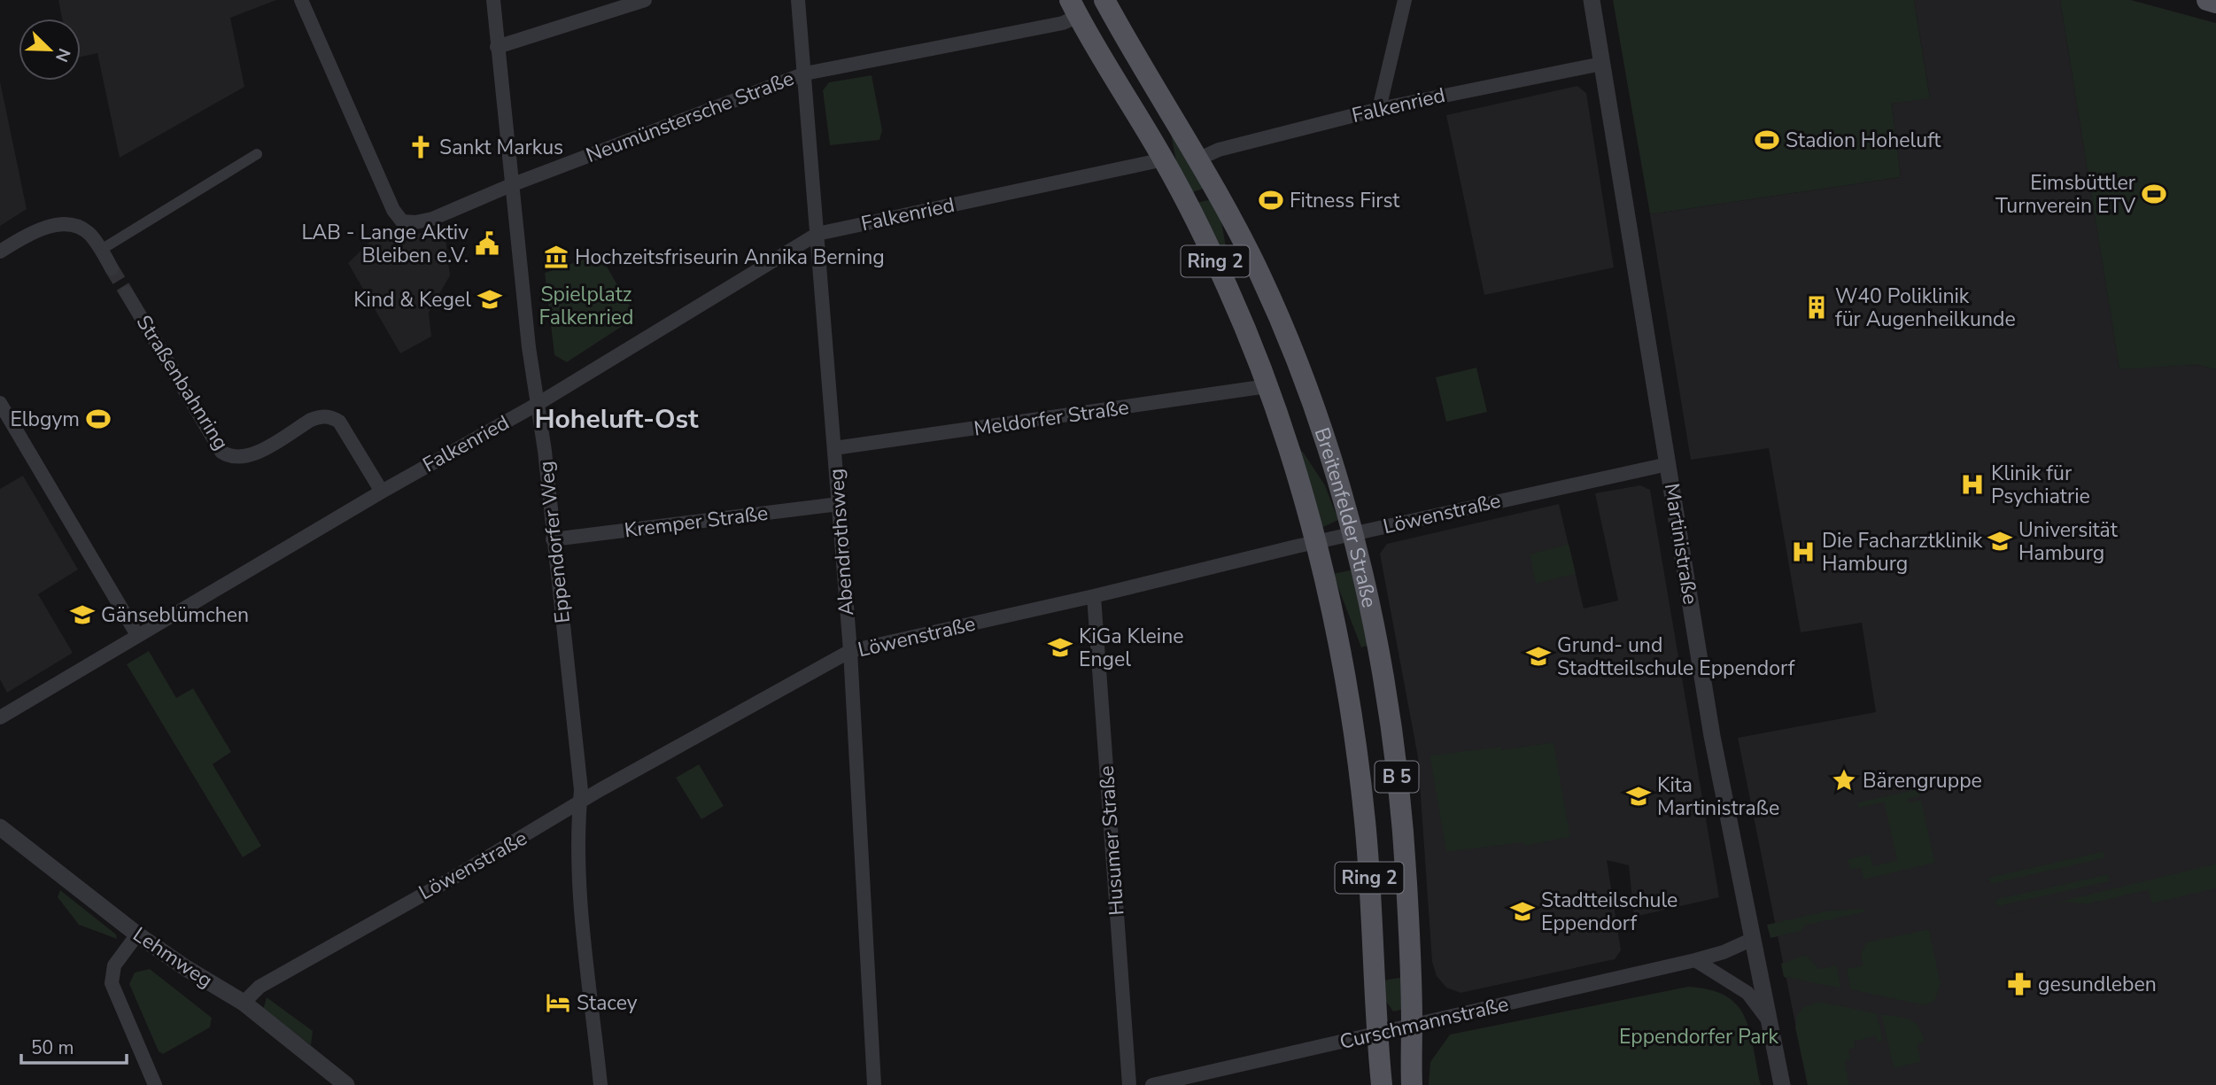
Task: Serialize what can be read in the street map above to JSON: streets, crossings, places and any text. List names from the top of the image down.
{
  "streets": {
    "main road": ["Ring 2", "Breitenfelder Straße", "B 5"],
    "street": [
      "Falkenried",
      "Neumünstersche Straße",
      "Straßenbahnring",
      "Meldorfer Straße",
      "Löwenstraße",
      "Kremper Straße",
      "Eppendorfer Weg",
      "Abendrothsweg",
      "Martinistraße",
      "Husumer Straße",
      "Lehmweg",
      "Curschmannstraße"
    ]
  },
  "crossings": [
    ["Falkenried", "Straßenbahnring"],
    ["Falkenried", "Breitenfelder Straße"],
    ["Falkenried", "Eppendorfer Weg"],
    ["Falkenried", "Abendrothsweg"],
    ["Falkenried", "Martinistraße"],
    ["Neumünstersche Straße", "Breitenfelder Straße"],
    ["Neumünstersche Straße", "Eppendorfer Weg"],
    ["Neumünstersche Straße", "Abendrothsweg"],
    ["Meldorfer Straße", "Breitenfelder Straße"],
    ["Meldorfer Straße", "Abendrothsweg"],
    ["Löwenstraße", "Breitenfelder Straße"],
    ["Löwenstraße", "Eppendorfer Weg"],
    ["Löwenstraße", "Abendrothsweg"],
    ["Löwenstraße", "Martinistraße"],
    ["Löwenstraße", "Husumer Straße"],
    ["Löwenstraße", "Lehmweg"],
    ["Breitenfelder Straße", "Curschmannstraße"],
    ["Kremper Straße", "Eppendorfer Weg"],
    ["Kremper Straße", "Abendrothsweg"],
    ["Martinistraße", "Curschmannstraße"]
  ],
  "districts": ["Hoheluft-Ost"],
  "parks": ["Spielplatz Falkenried", "Eppendorfer Park"],
  "places": {
    "sports": [
      "Stadion Hoheluft",
      "Eimsbüttler Turnverein ETV",
      "Fitness First",
      "Elbgym"
    ],
    "church": ["Sankt Markus"],
    "public building": ["LAB - Lange Aktiv Bleiben e.V."],
    "museum": ["Hochzeitsfriseurin Annika Berning"],
    "school or university": [
      "Kind & Kegel",
      "Universität Hamburg",
      "Gänseblümchen",
      "KiGa Kleine Engel",
      "Grund- und Stadtteilschule Eppendorf",
      "Kita Martinistraße",
      "Stadtteilschule Eppendorf"
    ],
    "building": ["W40 Poliklinik für Augenheilkunde"],
    "hospital": ["Klinik für Psychiatrie", "Die Facharztklinik Hamburg"],
    "place": ["Bärengruppe"],
    "pharmacy": ["gesundleben"],
    "hotel": ["Stacey"]
  },
  "scale_bar": "50 m",
  "north": "bottom right"
}
